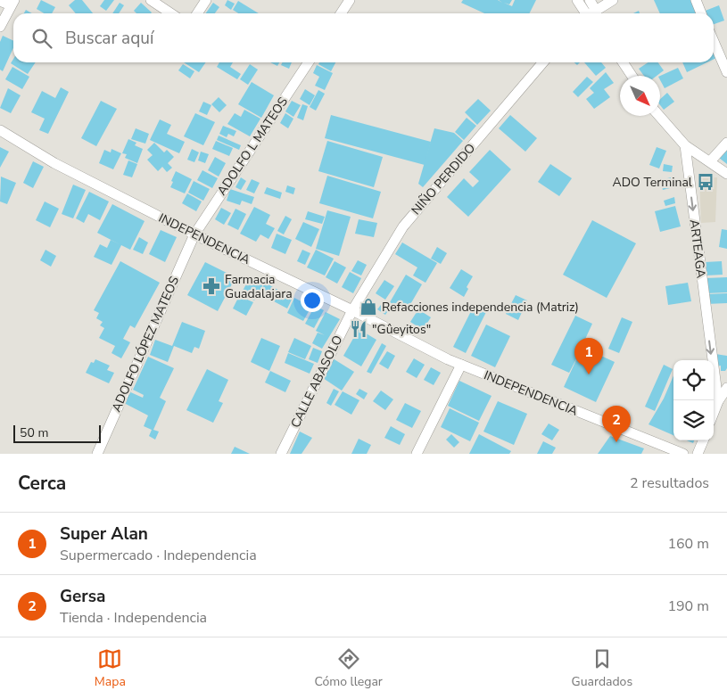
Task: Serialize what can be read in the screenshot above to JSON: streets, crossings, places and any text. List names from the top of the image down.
{
  "streets": {
    "street": [
      "ADOLFO L MATEOS",
      "NIÑO PERDIDO",
      "INDEPENDENCIA",
      "ARTEAGA",
      "ADOLFO LÓPEZ MATEOS",
      "CALLE ABASOLO"
    ]
  },
  "crossings": [
    ["ADOLFO L MATEOS", "INDEPENDENCIA"],
    ["ADOLFO L MATEOS", "ADOLFO LÓPEZ MATEOS"],
    ["NIÑO PERDIDO", "INDEPENDENCIA"],
    ["NIÑO PERDIDO", "CALLE ABASOLO"],
    ["INDEPENDENCIA", "ADOLFO LÓPEZ MATEOS"],
    ["INDEPENDENCIA", "CALLE ABASOLO"]
  ],
  "one_way": ["ARTEAGA"],
  "places": {
    "bus stop": ["ADO Terminal"],
    "pharmacy": ["Farmacia Guadalajara"],
    "shop": ["Refacciones independencia (Matriz)"],
    "restaurant": ["\"Gûeyitos\""]
  },
  "scale_bar": "50 m",
  "north": "bottom right",
  "page": {
    "search": "Buscar aquí",
    "pins": ["1", "2"],
    "scale": "50 m",
    "heading": ["Cerca", "2 resultados"],
    "list": [
      {
        "mark": "1",
        "name": "Super Alan",
        "note": "Supermercado · Independencia",
        "value": "160 m"
      },
      {
        "mark": "2",
        "name": "Gersa",
        "note": "Tienda · Independencia",
        "value": "190 m"
      }
    ],
    "nav": ["Mapa", "Cómo llegar", "Guardados"]
  }
}
